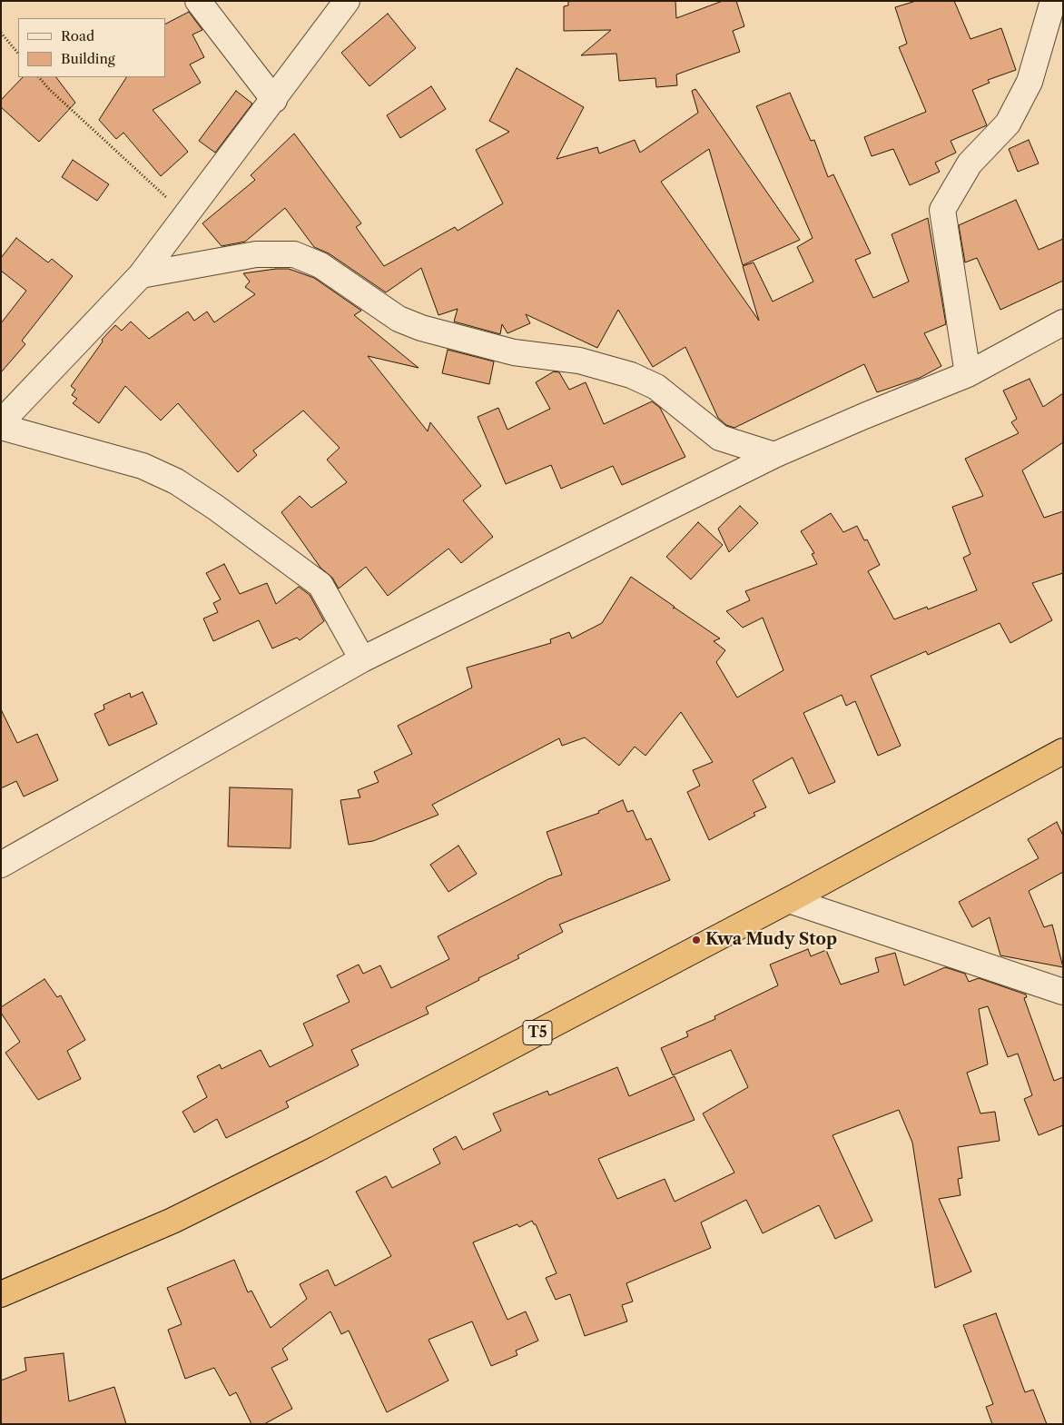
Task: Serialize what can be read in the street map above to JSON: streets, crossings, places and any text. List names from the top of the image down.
{
  "streets": {
    "highway": ["T5"]
  },
  "places": ["Kwa Mudy Stop"],
  "legend": ["Road", "Building"]
}
